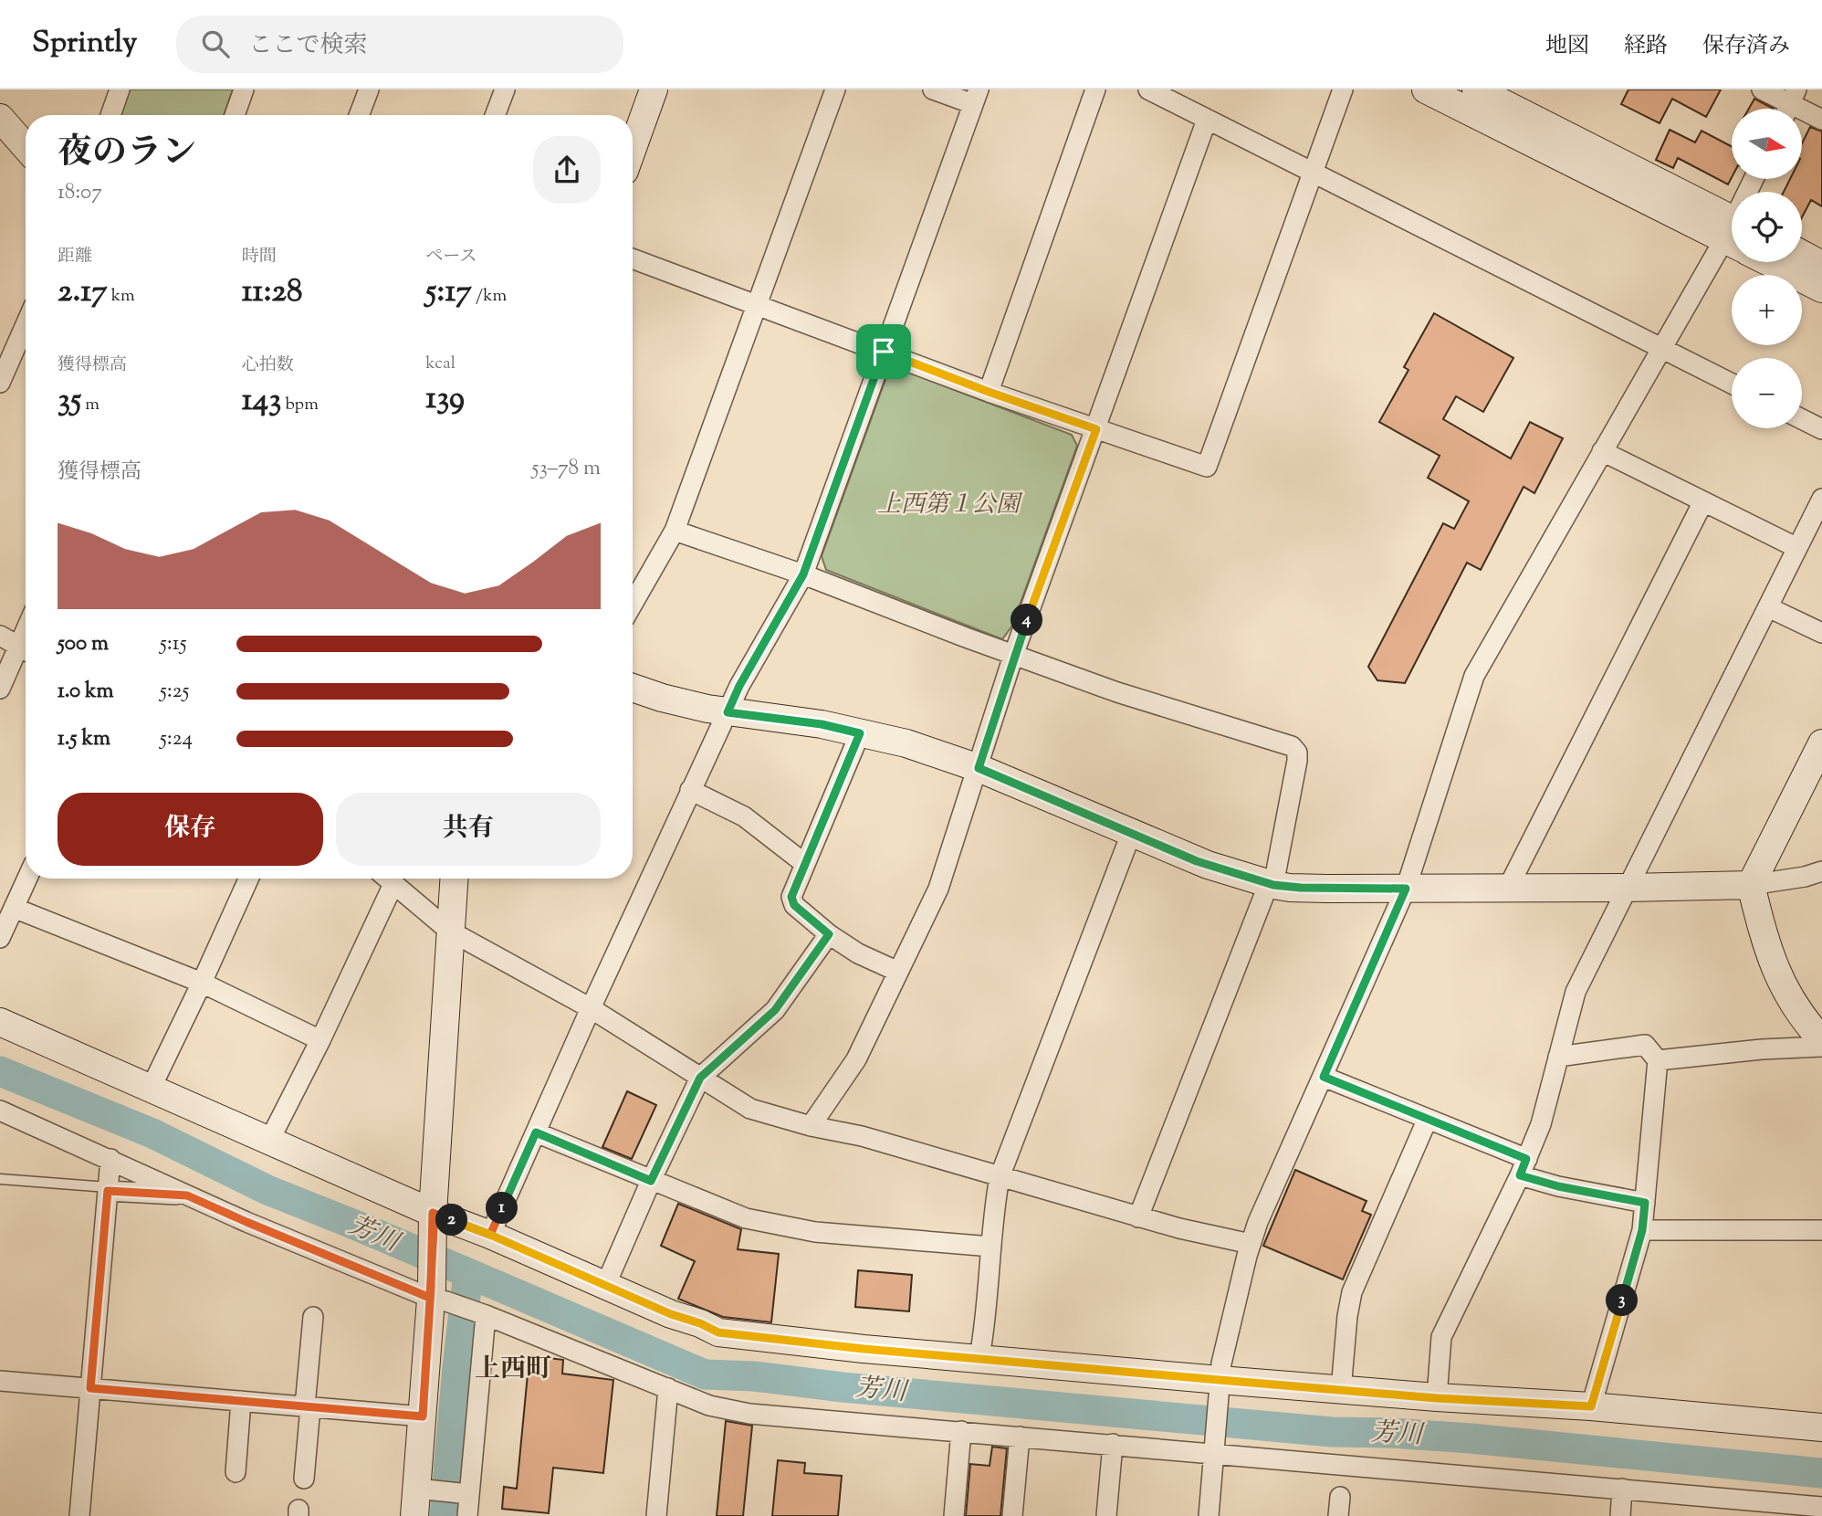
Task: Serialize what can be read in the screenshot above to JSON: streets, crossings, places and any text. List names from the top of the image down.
{
  "districts": ["上西町"],
  "water": ["芳川"],
  "parks": ["上西第１公園"],
  "north": "right",
  "page": {
    "header": "Sprintly",
    "search": "ここで検索",
    "nav": ["地図", "経路", "保存済み"],
    "map_buttons": ["+", "−"],
    "heading": ["夜のラン", "18:07"],
    "stats": [
      ["距離", "2.17 km"],
      ["時間", "11:28"],
      ["ペース", "5:17 /km"],
      ["獲得標高", "35 m"],
      ["心拍数", "143 bpm"],
      ["kcal", "139"]
    ],
    "chart": ["獲得標高", "53–78 m"],
    "pins": [
      "4",
      "1",
      "2",
      "3"
    ],
    "list": [
      {
        "name": "500 m",
        "note": "5:15"
      },
      {
        "name": "1.0 km",
        "note": "5:25"
      },
      {
        "name": "1.5 km",
        "note": "5:24"
      }
    ],
    "buttons": ["保存", "共有"]
  }
}
